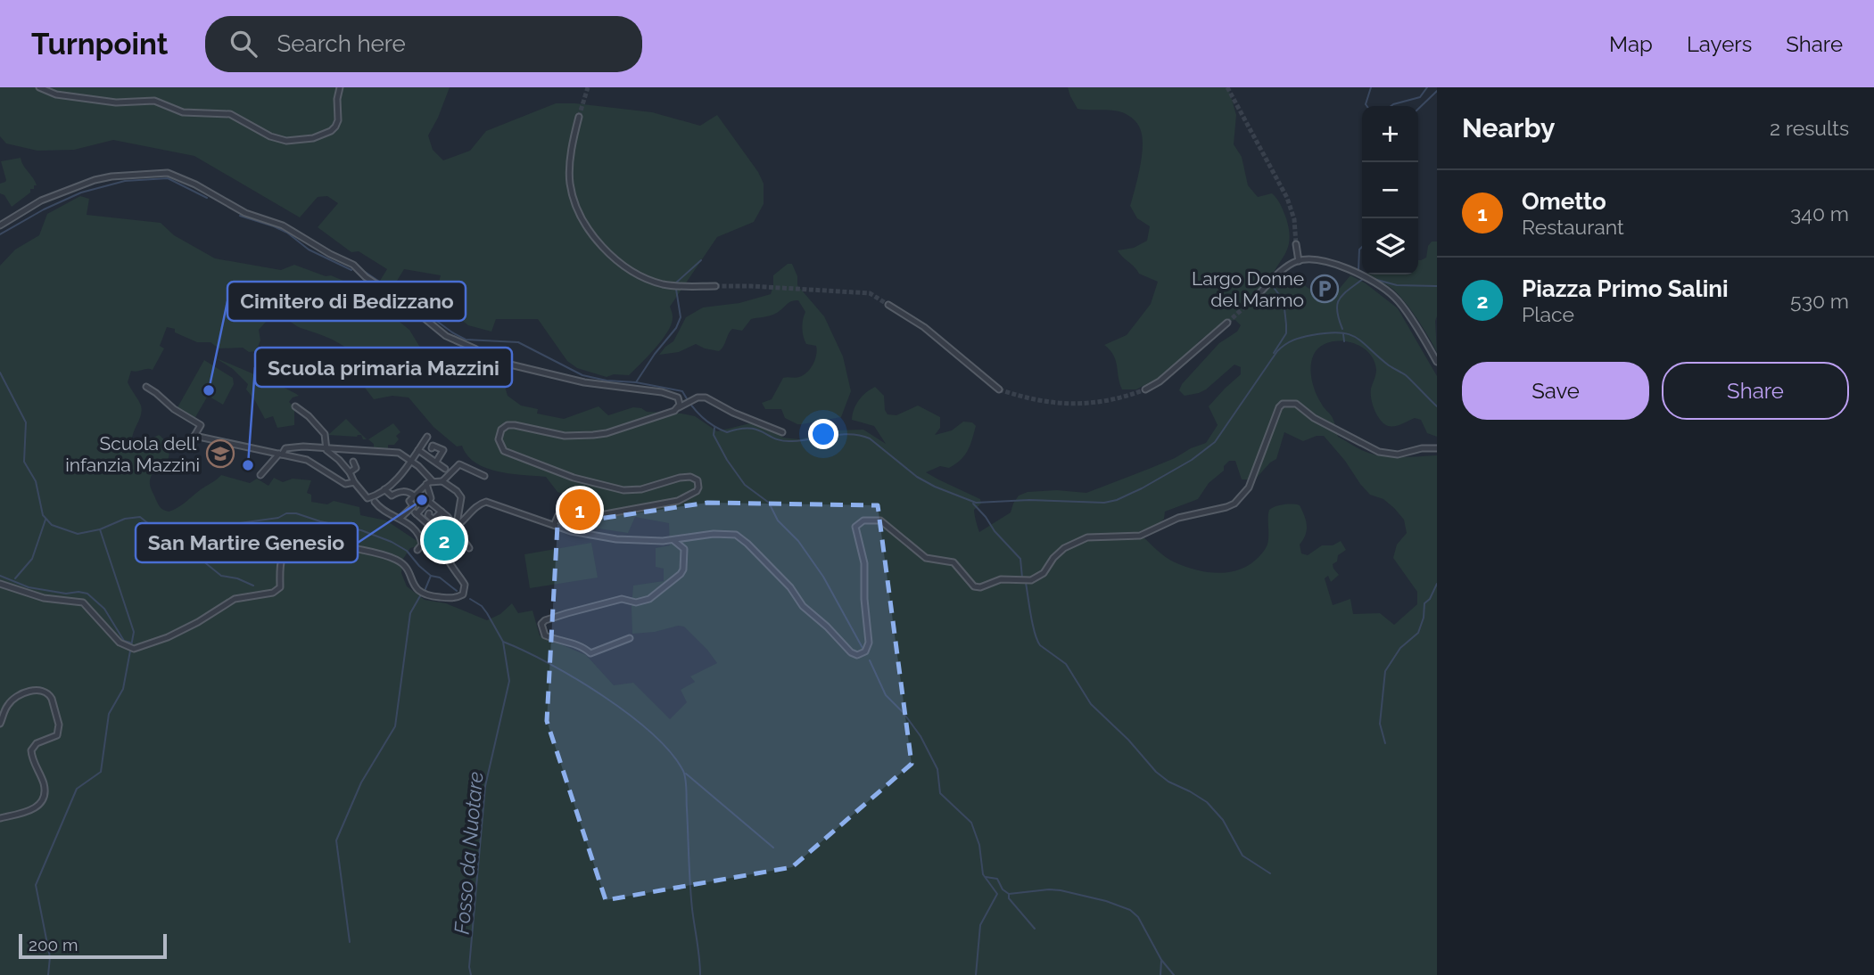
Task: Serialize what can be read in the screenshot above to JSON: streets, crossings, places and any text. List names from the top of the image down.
{
  "water": ["Fosso da Nuotare"],
  "places": {
    "parking": ["Largo Donne del Marmo"],
    "other": ["Cimitero di Bedizzano", "Scuola primaria Mazzini", "San Martire Genesio"],
    "school or university": ["Scuola dell' infanzia Mazzini"]
  },
  "scale_bar": "200 m",
  "page": {
    "header": "Turnpoint",
    "search": "Search here",
    "nav": ["Map", "Layers", "Share"],
    "heading": ["Nearby", "2 results"],
    "map_buttons": ["+", "−"],
    "list": [
      {
        "mark": "1",
        "name": "Ometto",
        "note": "Restaurant",
        "value": "340 m"
      },
      {
        "mark": "2",
        "name": "Piazza Primo Salini",
        "note": "Place",
        "value": "530 m"
      }
    ],
    "buttons": ["Save", "Share"],
    "pins": ["1", "2"],
    "scale": "200 m"
  }
}
